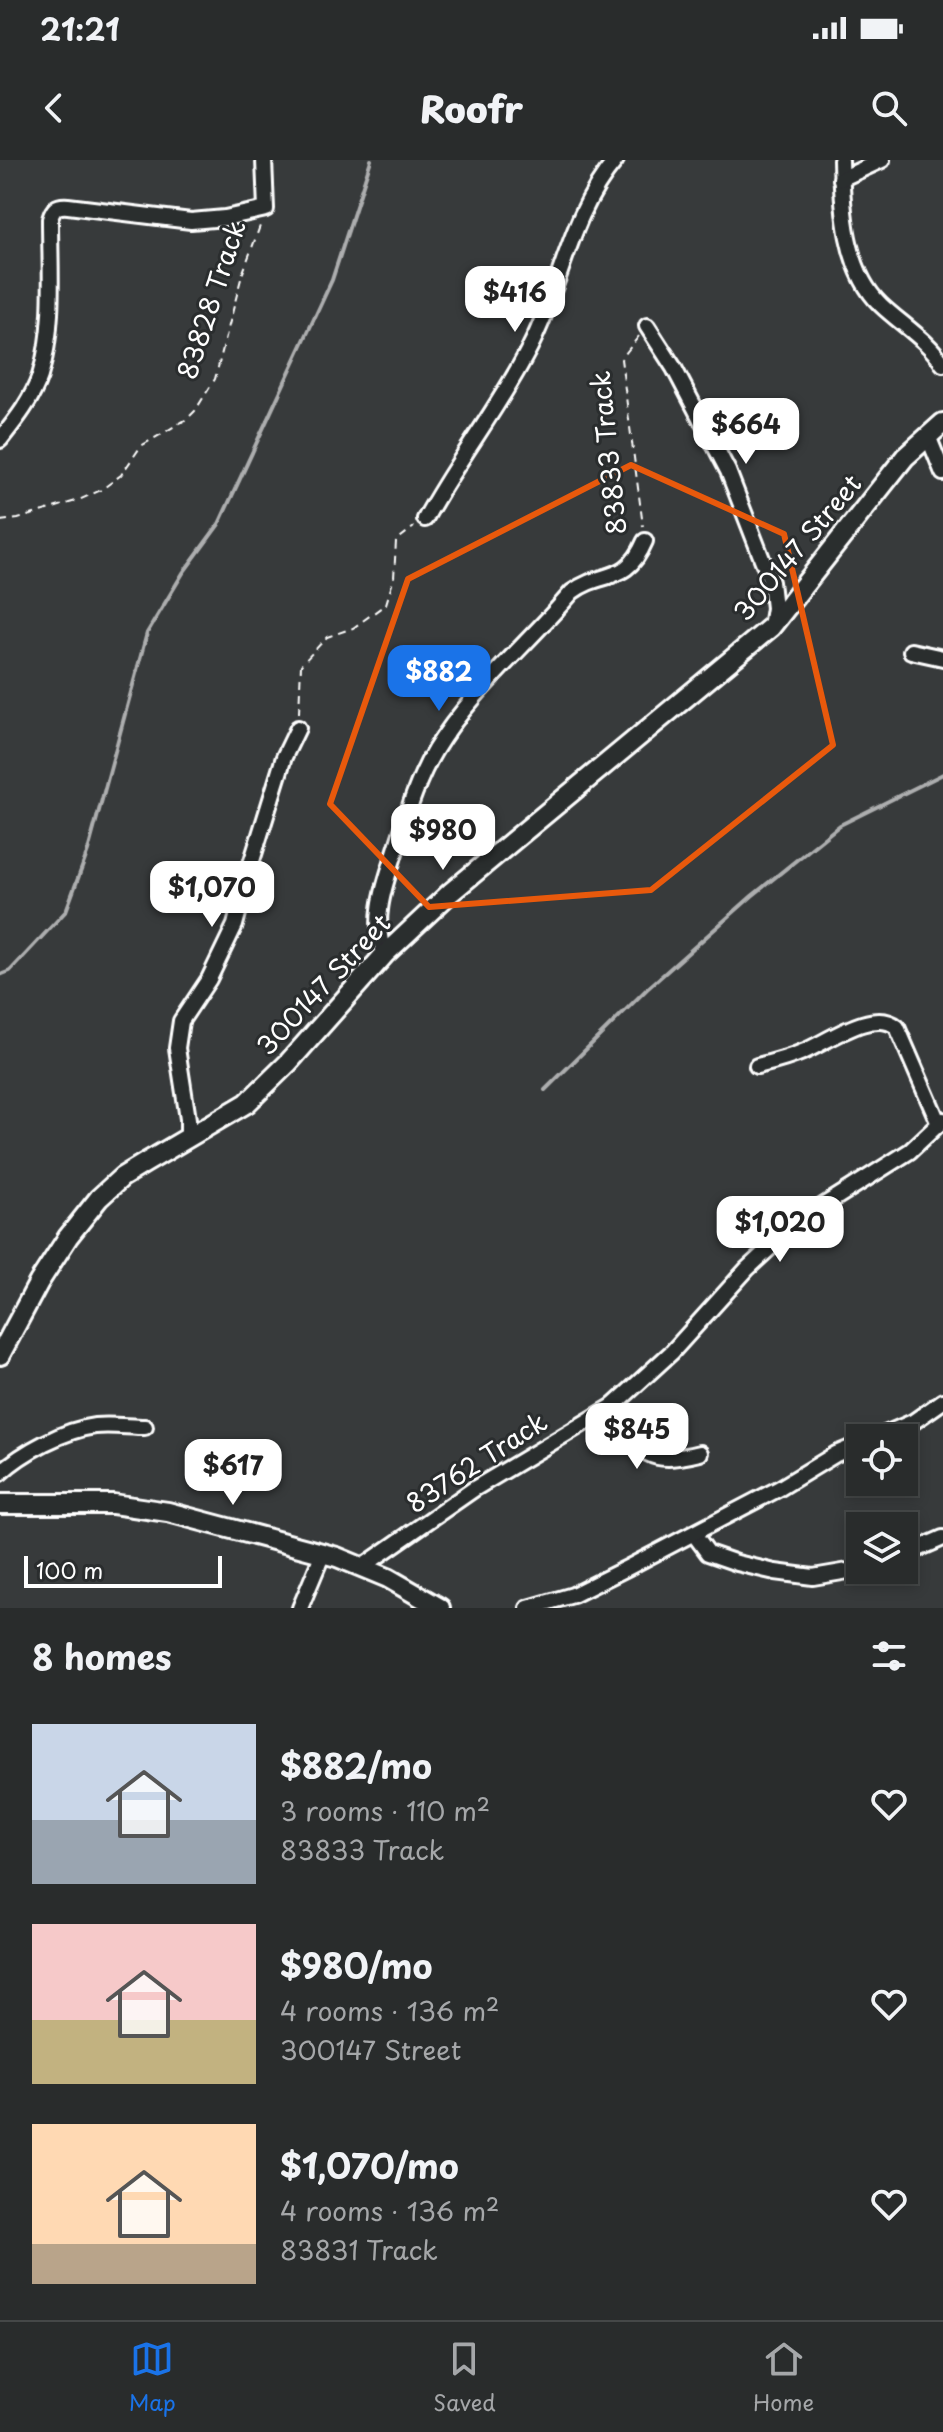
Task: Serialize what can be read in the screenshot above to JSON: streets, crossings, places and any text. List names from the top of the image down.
{
  "streets": {
    "street": [
      "83828 Track",
      "83833 Track",
      "300147 Street",
      "83762 Track"
    ]
  },
  "crossings": [
    ["83833 Track", "300147 Street"]
  ],
  "scale_bar": "100 m",
  "page": {
    "status": "21:21",
    "header": "Roofr",
    "price": [
      "$416",
      "$664",
      "$882",
      "$980",
      "$1,070",
      "$1,020",
      "$845",
      "$617"
    ],
    "scale": "100 m",
    "heading": "8 homes",
    "list": [
      {
        "name": "$882/mo",
        "note": "3 rooms · 110 m² · 83833 Track"
      },
      {
        "name": "$980/mo",
        "note": "4 rooms · 136 m² · 300147 Street"
      },
      {
        "name": "$1,070/mo",
        "note": "4 rooms · 136 m² · 83831 Track"
      }
    ],
    "tabs": ["Map", "Saved", "Home"]
  }
}
